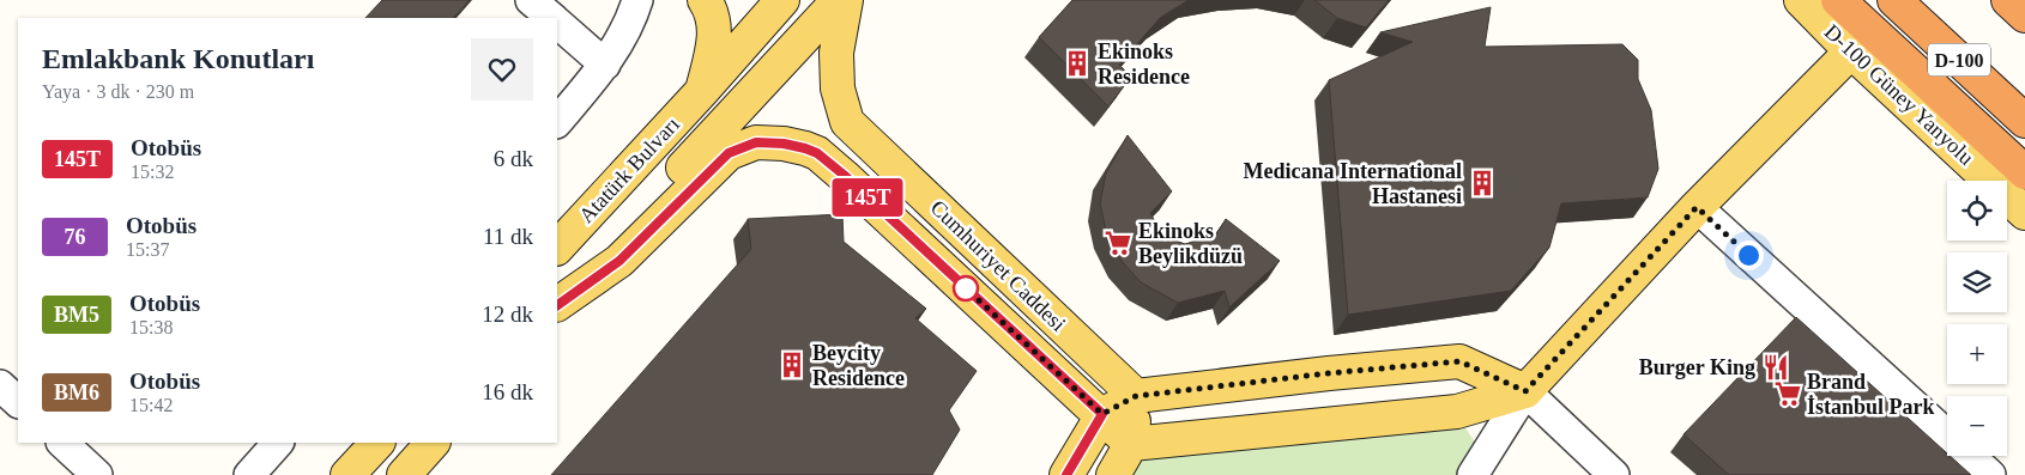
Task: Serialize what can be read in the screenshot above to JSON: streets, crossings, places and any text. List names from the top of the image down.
{
  "streets": {
    "highway": ["D-100"],
    "main road": ["D-100 Güney Yanyolu", "Atatürk Bulvarı", "Cumhuriyet Caddesi"]
  },
  "places": {
    "building": ["Ekinoks Residence", "Medicana International Hastanesi", "Beycity Residence"],
    "supermarket": ["Ekinoks Beylikdüzü", "Brand İstanbul Park"],
    "restaurant": ["Burger King"]
  },
  "lines": ["bus line 145T"],
  "page": {
    "on_map": "145T",
    "heading": ["Emlakbank Konutları", "Yaya · 3 dk · 230 m"],
    "list": [
      {
        "mark": "145T",
        "name": "Otobüs",
        "note": "15:32",
        "value": "6 dk"
      },
      {
        "mark": "76",
        "name": "Otobüs",
        "note": "15:37",
        "value": "11 dk"
      },
      {
        "mark": "BM5",
        "name": "Otobüs",
        "note": "15:38",
        "value": "12 dk"
      },
      {
        "mark": "BM6",
        "name": "Otobüs",
        "note": "15:42",
        "value": "16 dk"
      }
    ],
    "map_buttons": ["+", "−"]
  }
}
